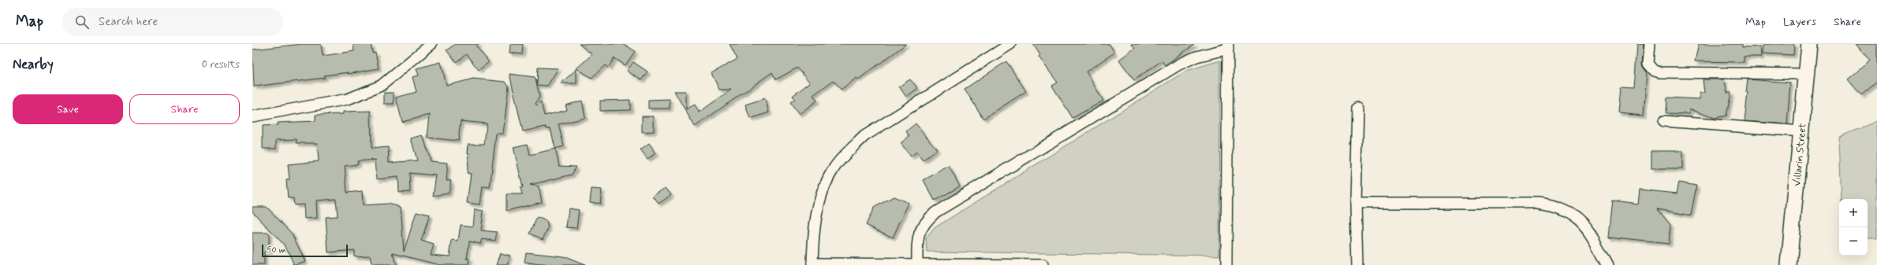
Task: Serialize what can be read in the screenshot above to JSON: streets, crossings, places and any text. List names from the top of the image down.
{
  "streets": {
    "main road": ["Villarin Street"]
  },
  "scale_bar": "50 m",
  "page": {
    "header": "Map",
    "search": "Search here",
    "nav": ["Map", "Layers", "Share"],
    "heading": ["Nearby", "0 results"],
    "buttons": ["Save", "Share"],
    "map_buttons": ["+", "−"],
    "scale": "50 m"
  }
}
